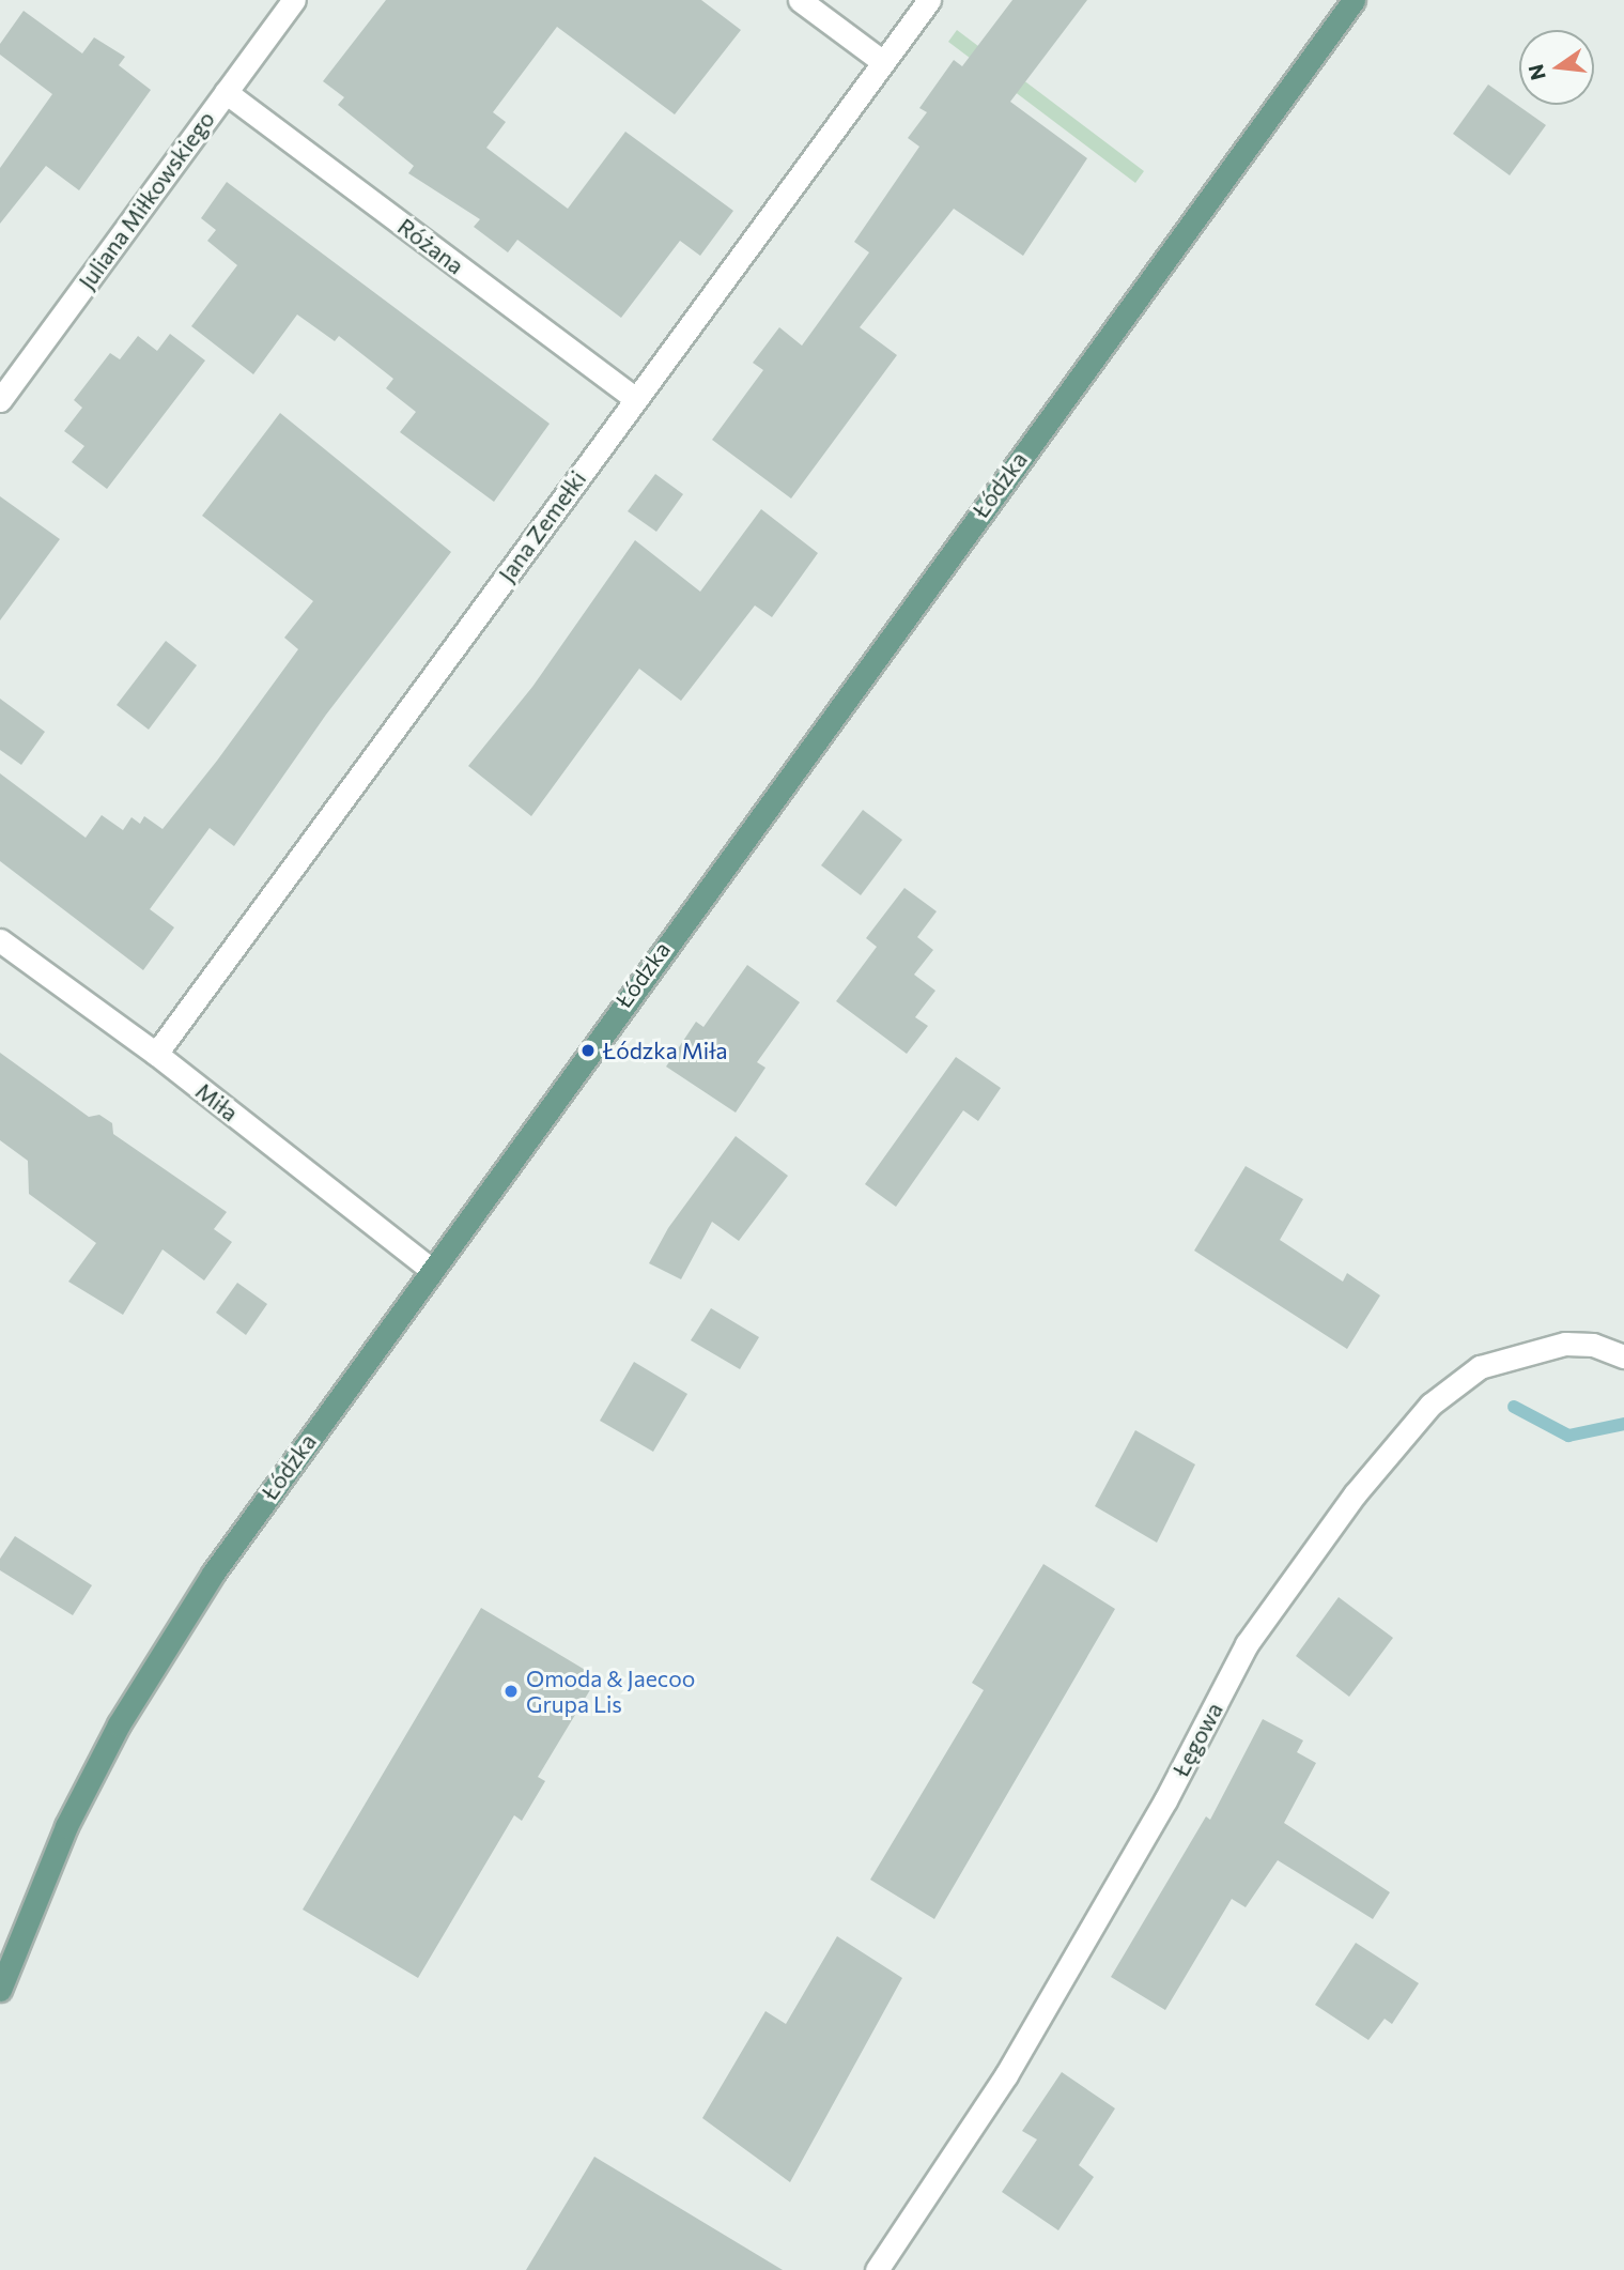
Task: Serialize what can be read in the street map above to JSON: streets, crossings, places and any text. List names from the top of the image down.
{
  "streets": {
    "main road": ["Łódzka"],
    "street": [
      "Juliana Miłkowskiego",
      "Różana",
      "Jana Zemełki",
      "Miła",
      "Łęgowa"
    ]
  },
  "crossings": [
    ["Juliana Miłkowskiego", "Różana"],
    ["Różana", "Jana Zemełki"],
    ["Łódzka", "Miła"],
    ["Jana Zemełki", "Miła"]
  ],
  "places": ["Łódzka Miła", "Omoda & Jaecoo Grupa Lis"],
  "north": "left"
}
